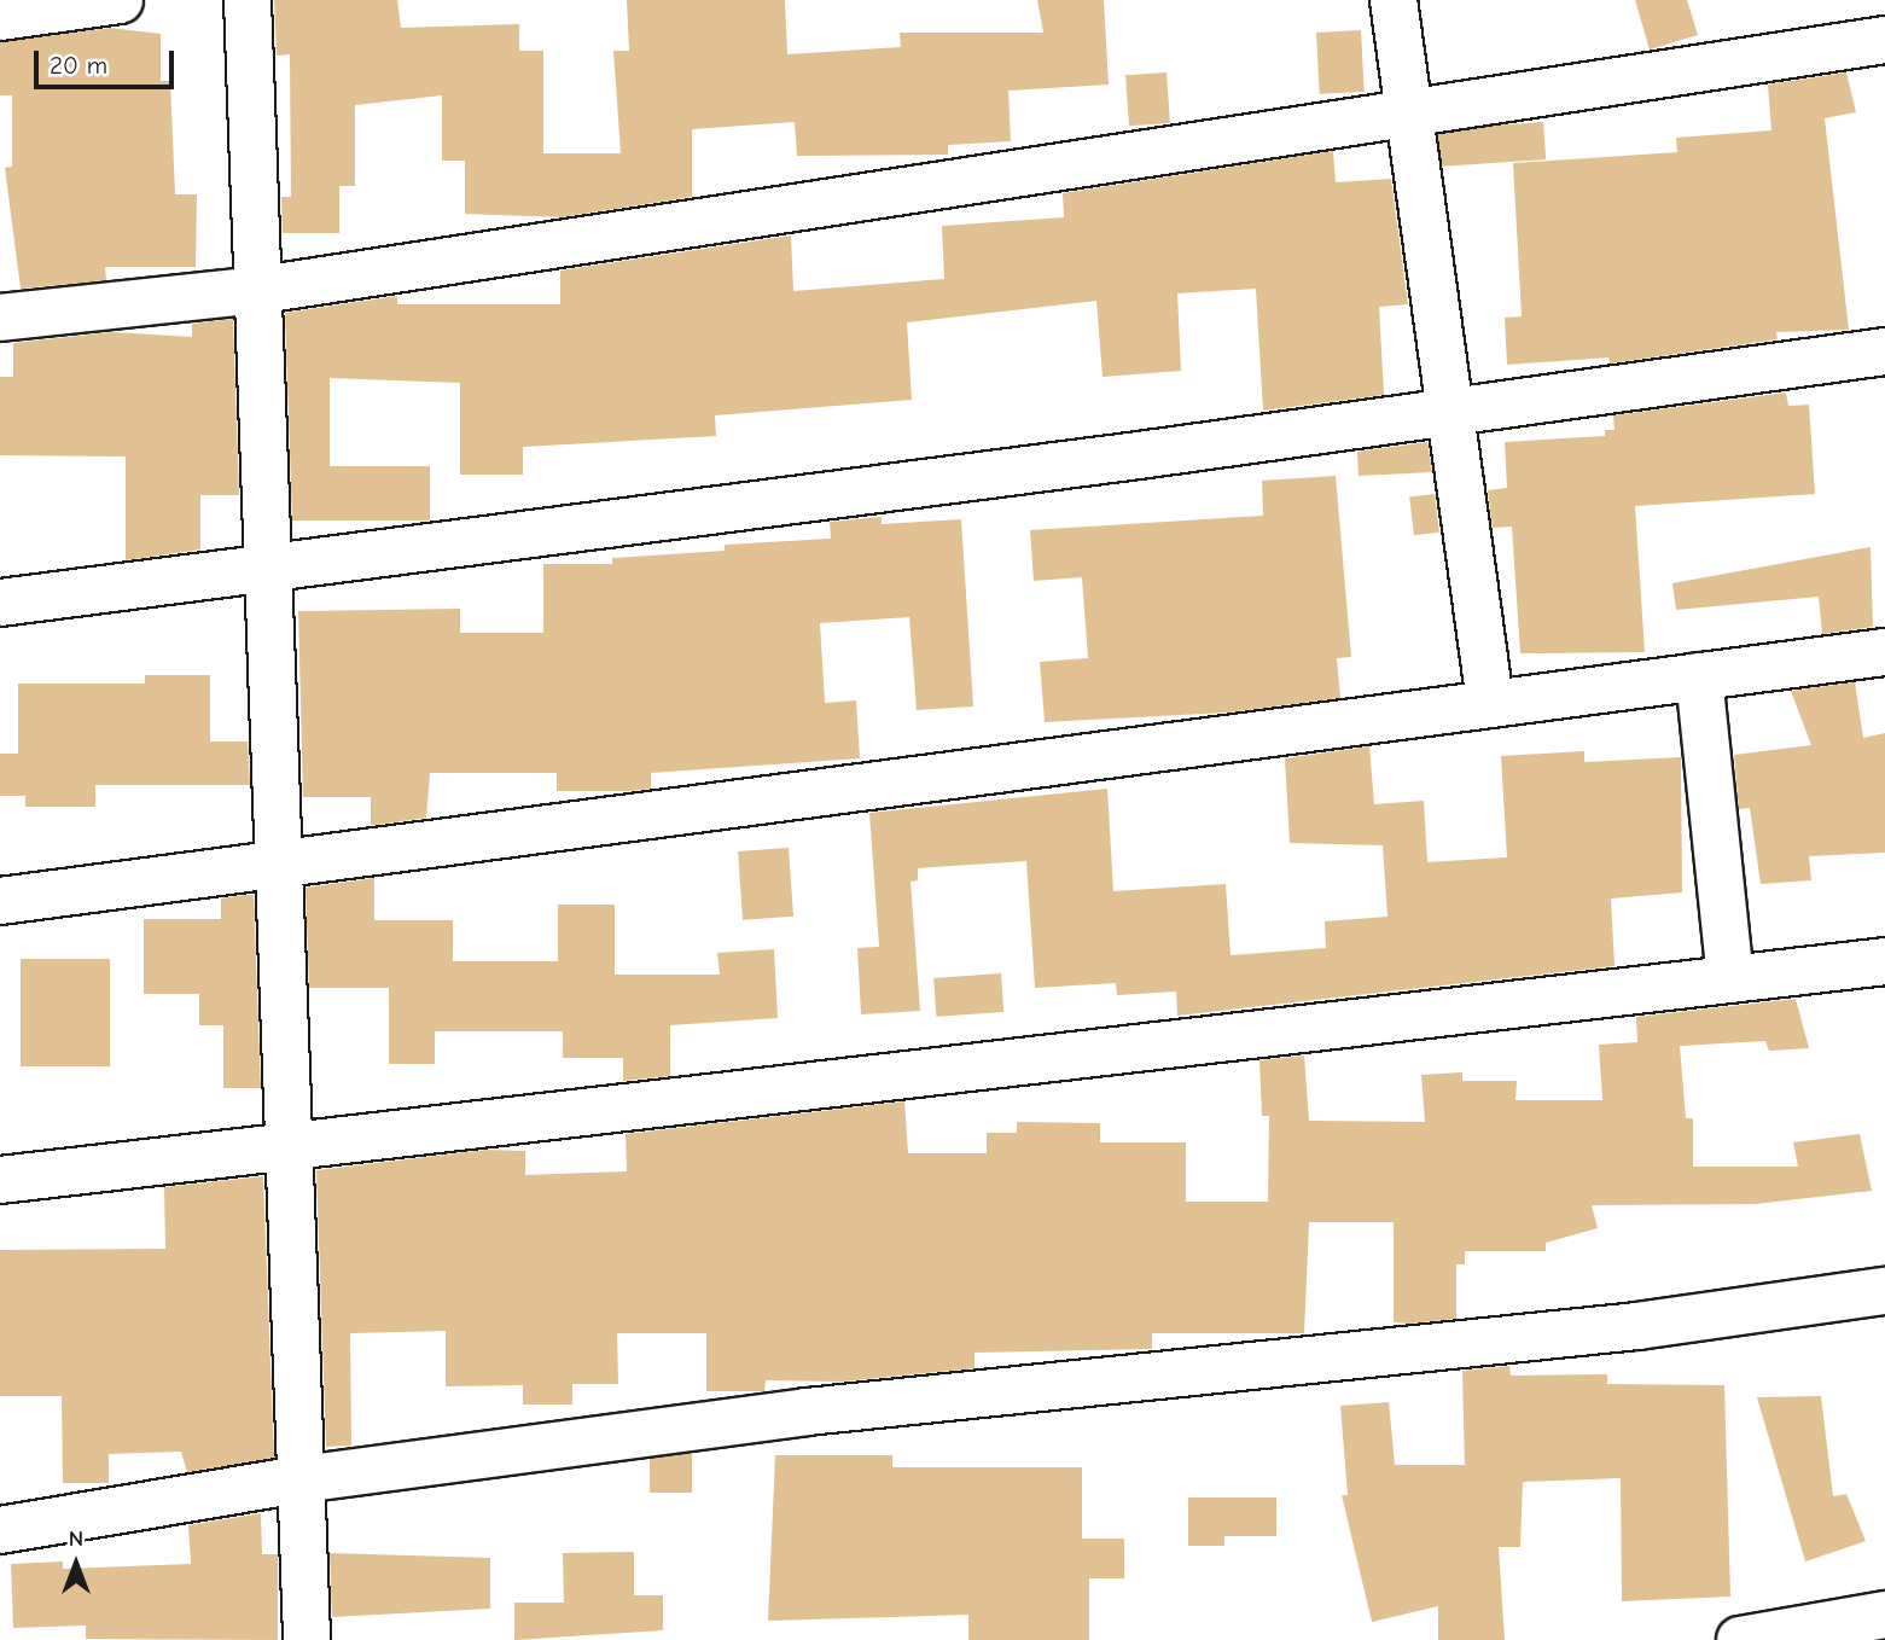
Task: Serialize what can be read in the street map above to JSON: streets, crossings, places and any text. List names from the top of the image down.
{
  "scale_bar": "20 m",
  "north": "top"
}
